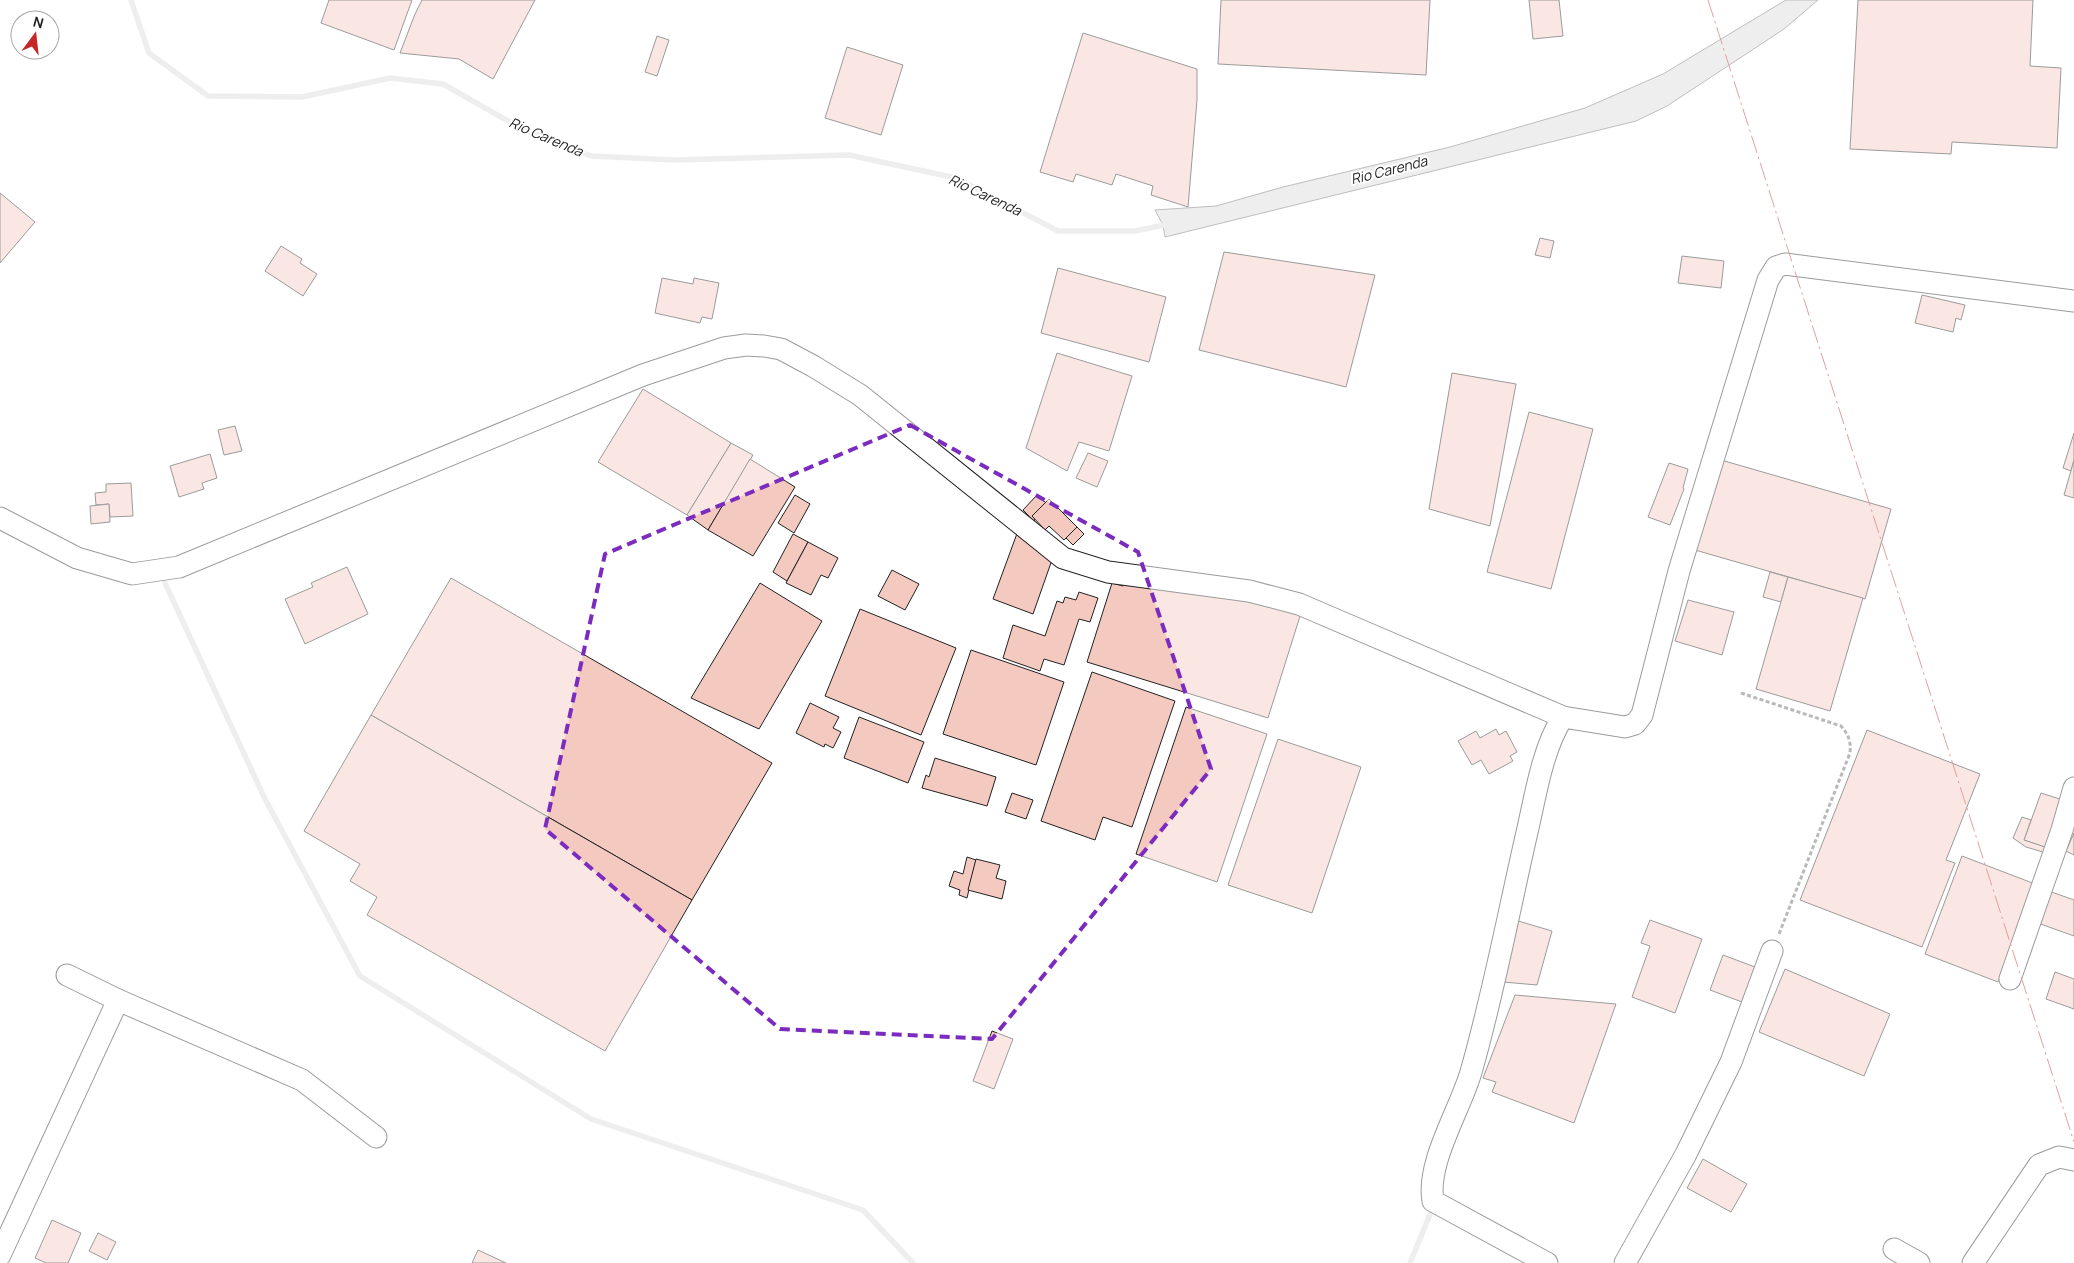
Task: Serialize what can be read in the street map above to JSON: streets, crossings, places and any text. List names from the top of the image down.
{
  "water": ["Rio Carenda"],
  "north": "top"
}
